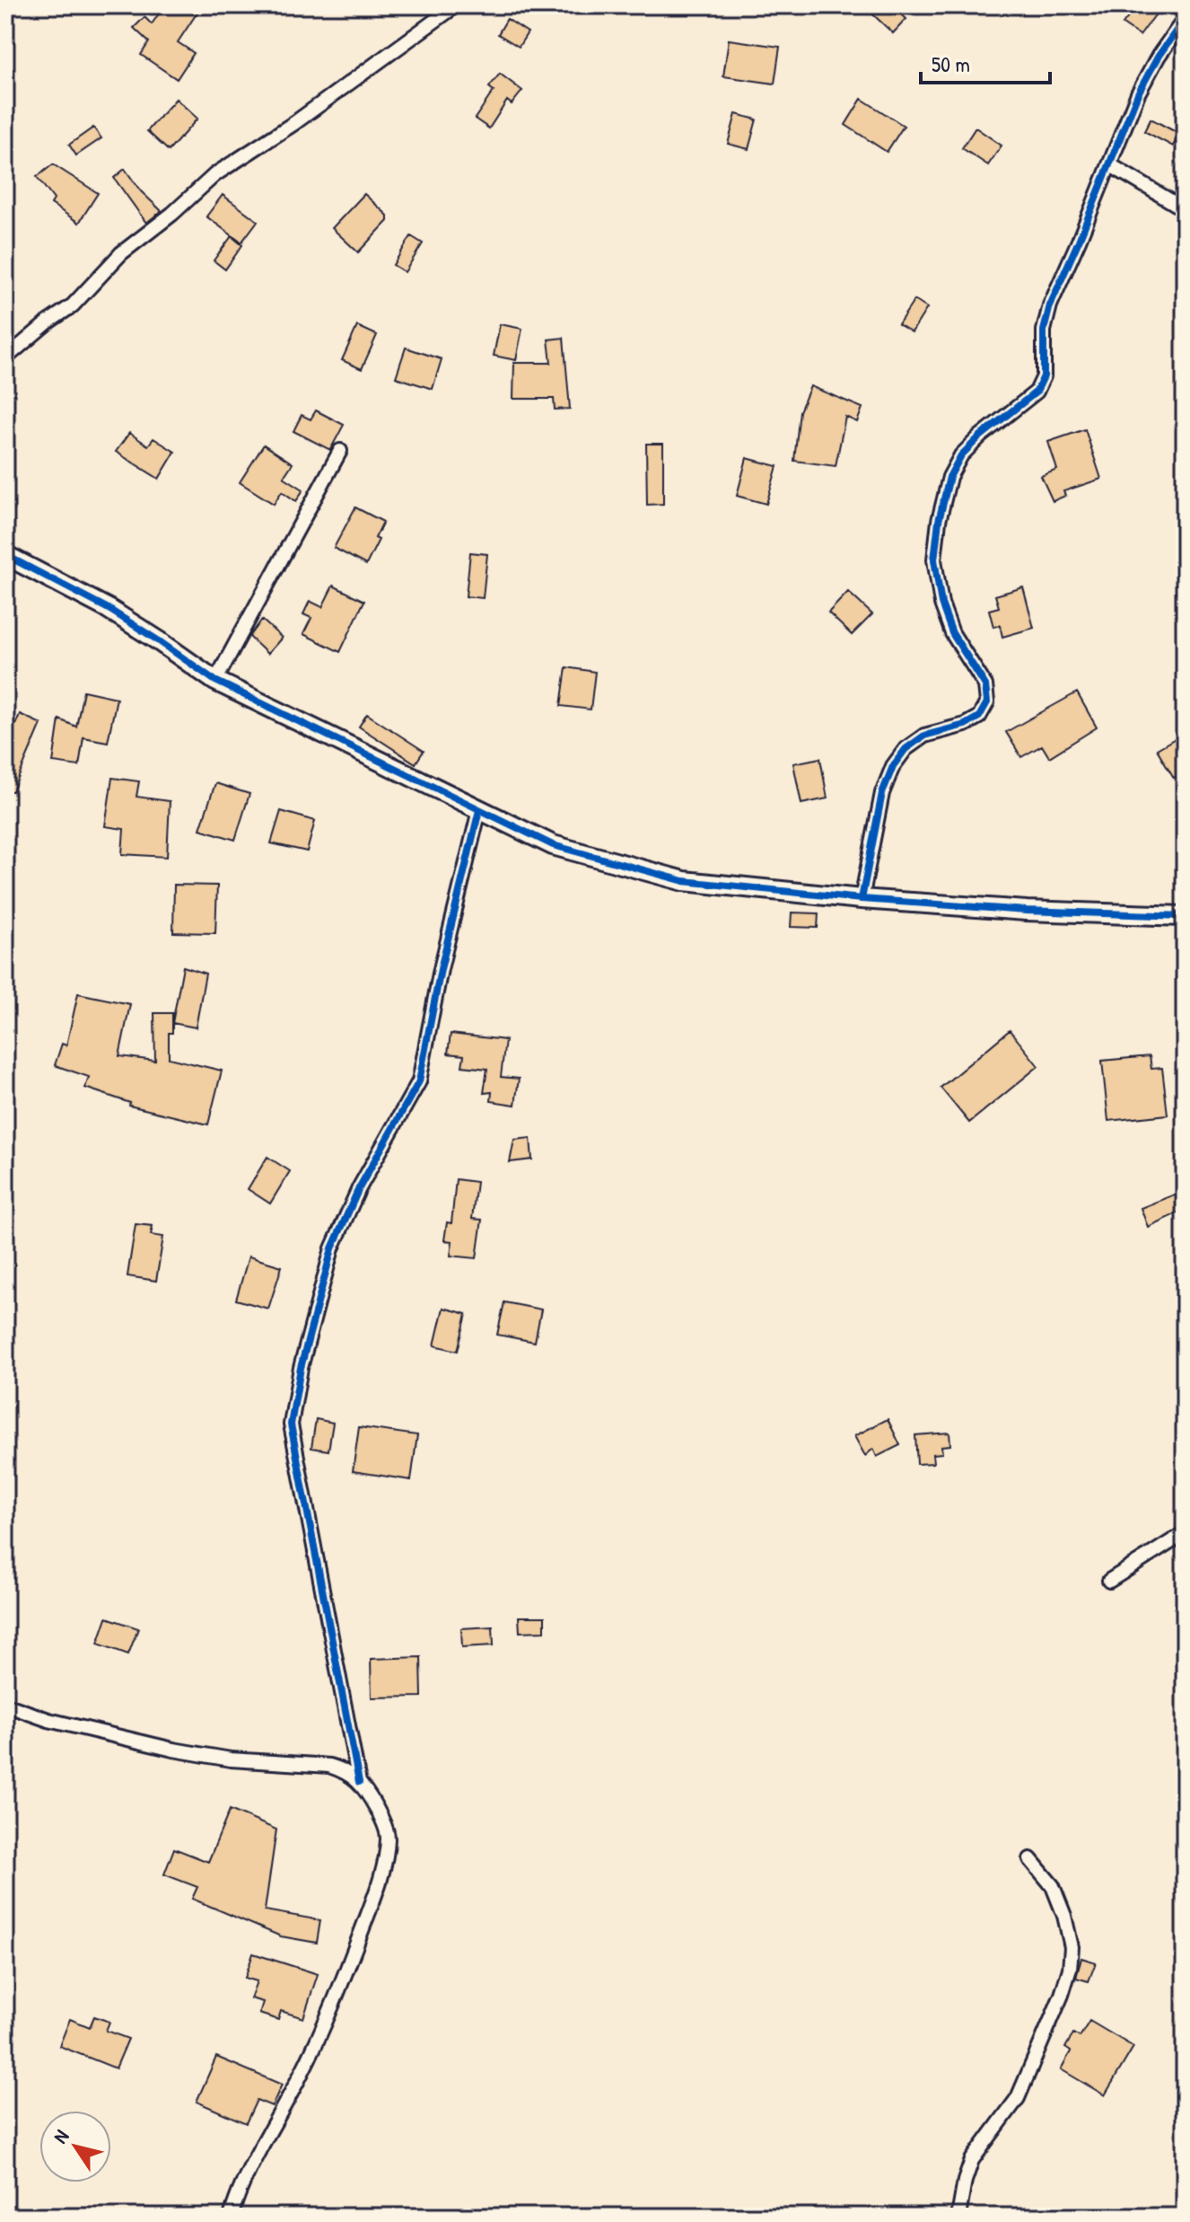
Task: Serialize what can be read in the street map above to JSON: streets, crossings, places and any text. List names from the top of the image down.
{
  "scale_bar": "50 m",
  "north": "top left"
}
